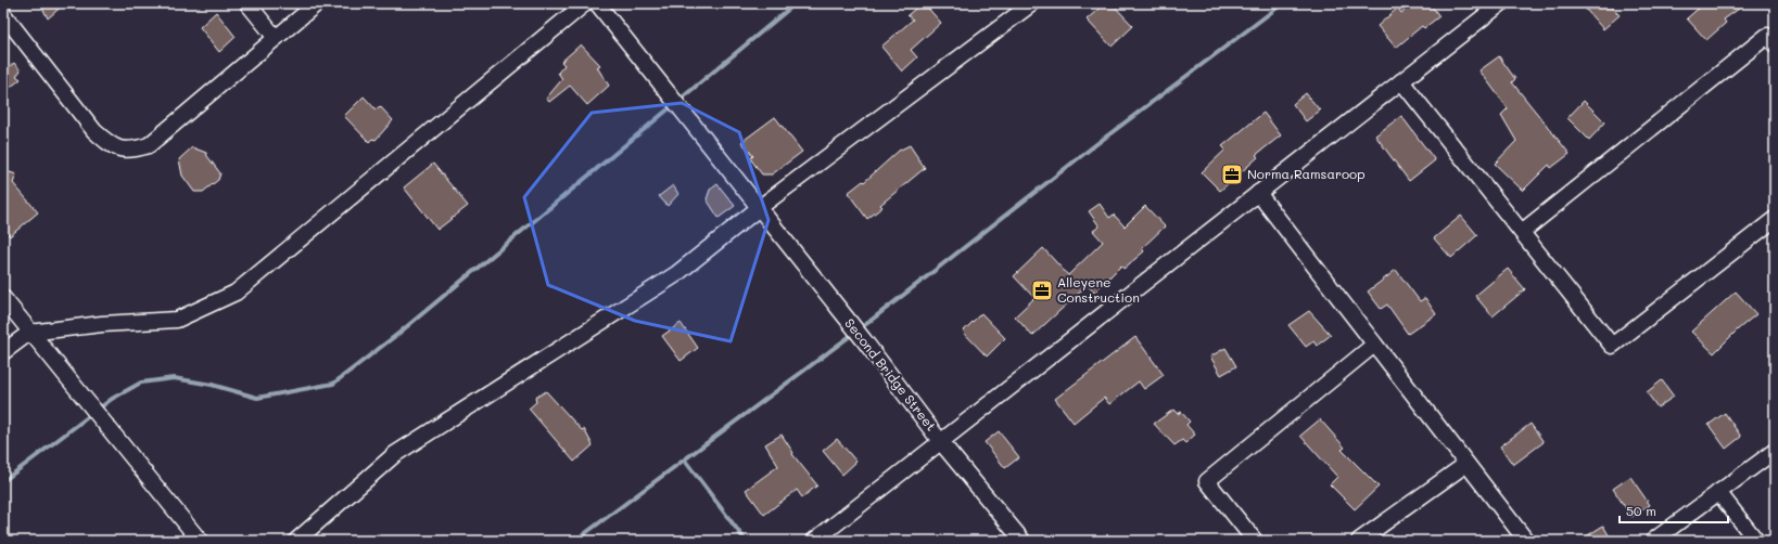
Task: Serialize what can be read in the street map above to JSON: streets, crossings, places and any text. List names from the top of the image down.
{
  "streets": {
    "street": ["Second Bridge Street"]
  },
  "places": {
    "office": ["Norma Ramsaroop", "Alleyene Construction"]
  },
  "scale_bar": "50 m"
}
